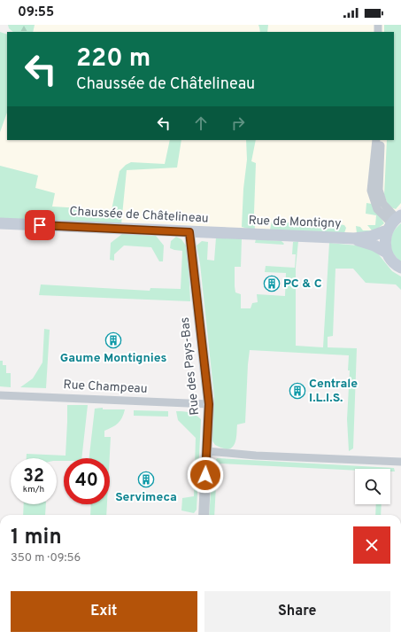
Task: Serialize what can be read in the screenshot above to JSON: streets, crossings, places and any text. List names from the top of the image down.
{
  "streets": {
    "main road": ["Chaussée de Châtelineau", "Rue de Montigny"],
    "street": ["Rue des Pays-Bas", "Rue Champeau"]
  },
  "crossings": [
    ["Chaussée de Châtelineau", "Rue de Montigny"],
    ["Chaussée de Châtelineau", "Rue des Pays-Bas"],
    ["Rue des Pays-Bas", "Rue Champeau"]
  ],
  "places": {
    "building": [
      "PC & C",
      "Gaume Montignies",
      "Centrale I.L.I.S.",
      "Servimeca"
    ]
  },
  "page": {
    "status": "09:55",
    "turn": ["220 m", "Chaussée de Châtelineau"],
    "speed": "32 km/h",
    "limit": "40",
    "heading": ["1 min", "350 m · 09:56"],
    "buttons": ["Exit", "Share"]
  }
}
